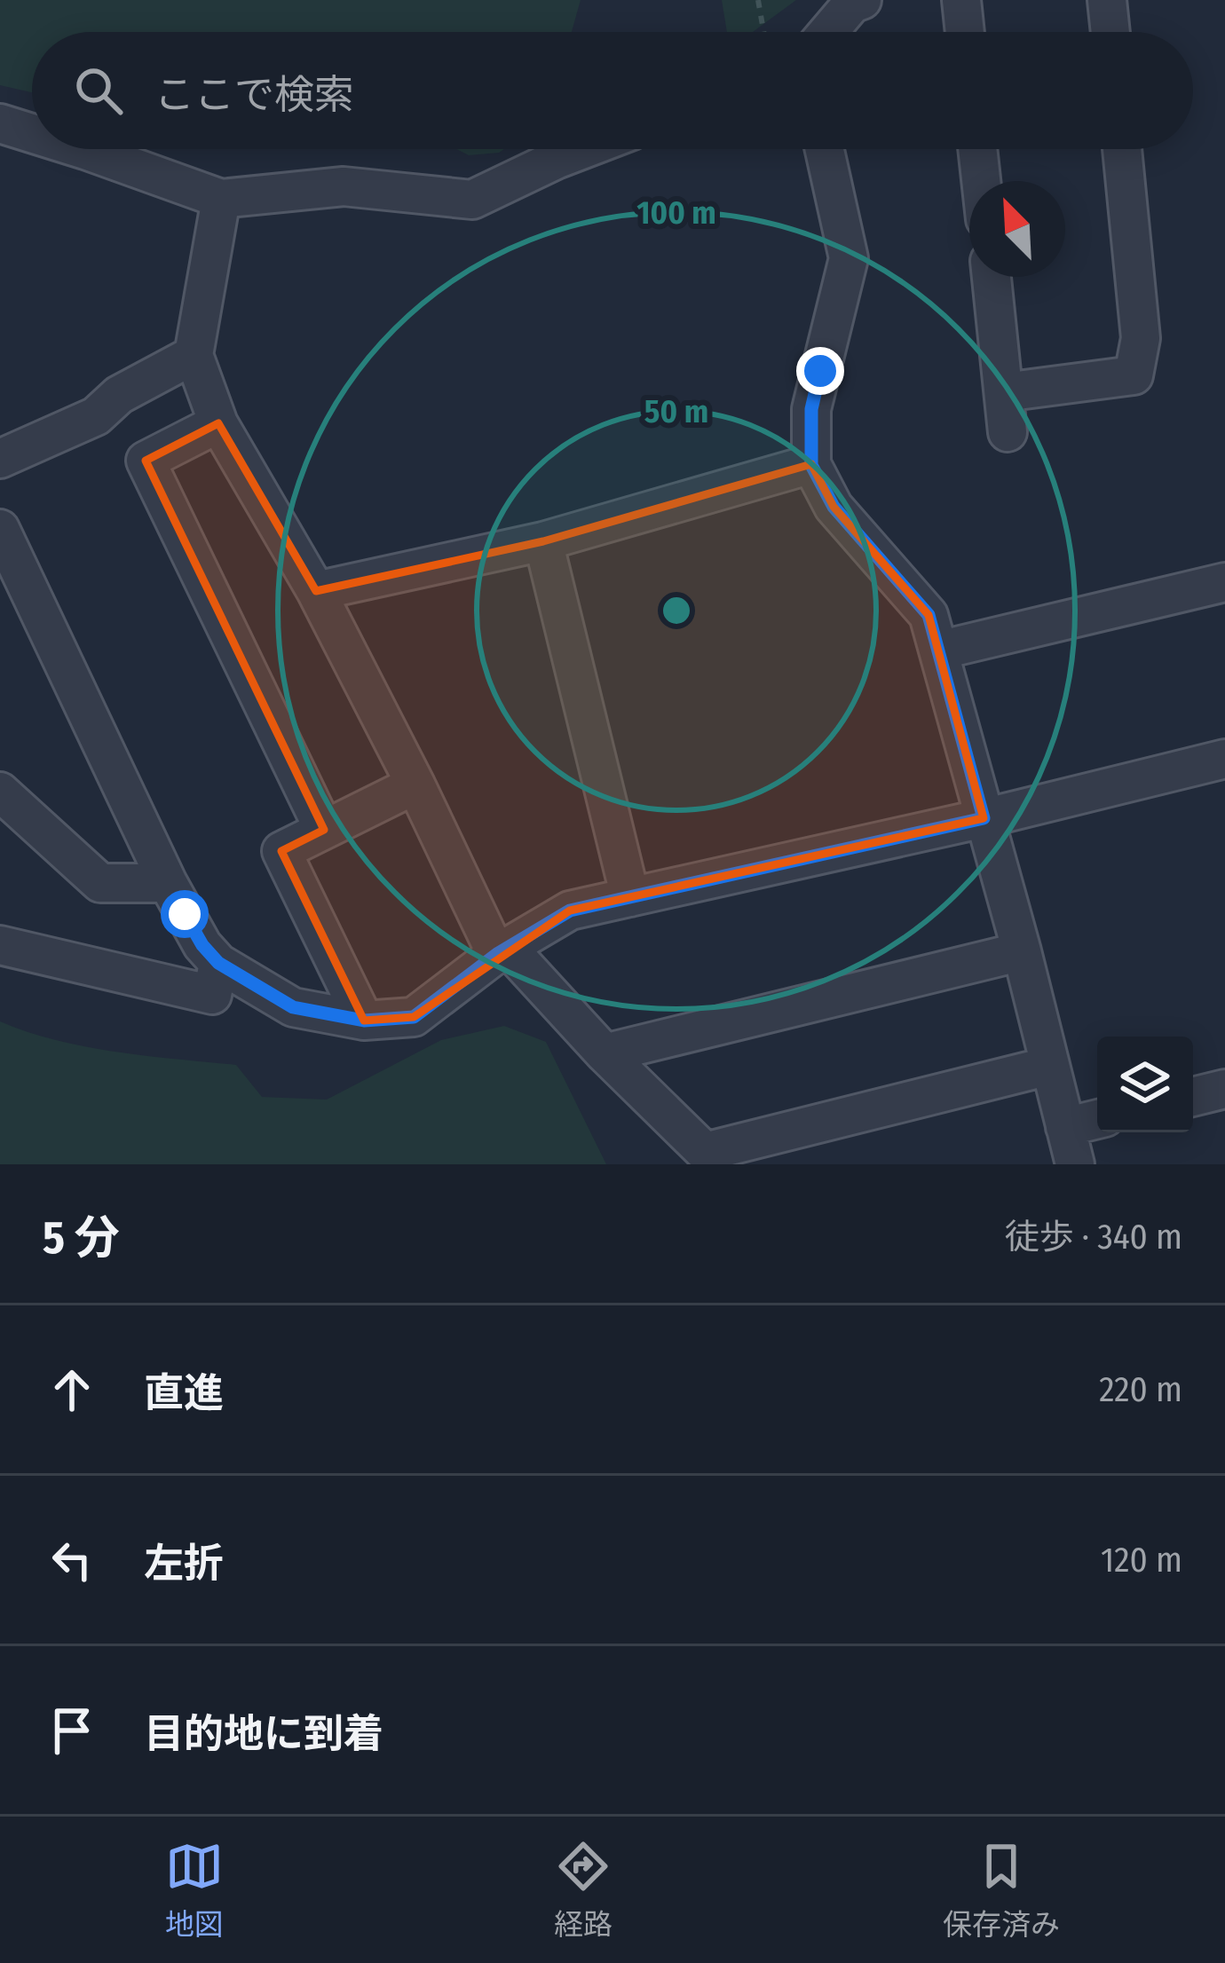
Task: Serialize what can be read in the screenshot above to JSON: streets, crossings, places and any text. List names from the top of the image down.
{
  "north": "top left",
  "page": {
    "search": "ここで検索",
    "heading": ["5 分", "徒歩 · 340 m"],
    "list": [
      ["直進", "220 m"],
      ["左折", "120 m"],
      "目的地に到着"
    ],
    "nav": ["地図", "経路", "保存済み"]
  },
  "rings": ["100 m", "50 m"]
}
